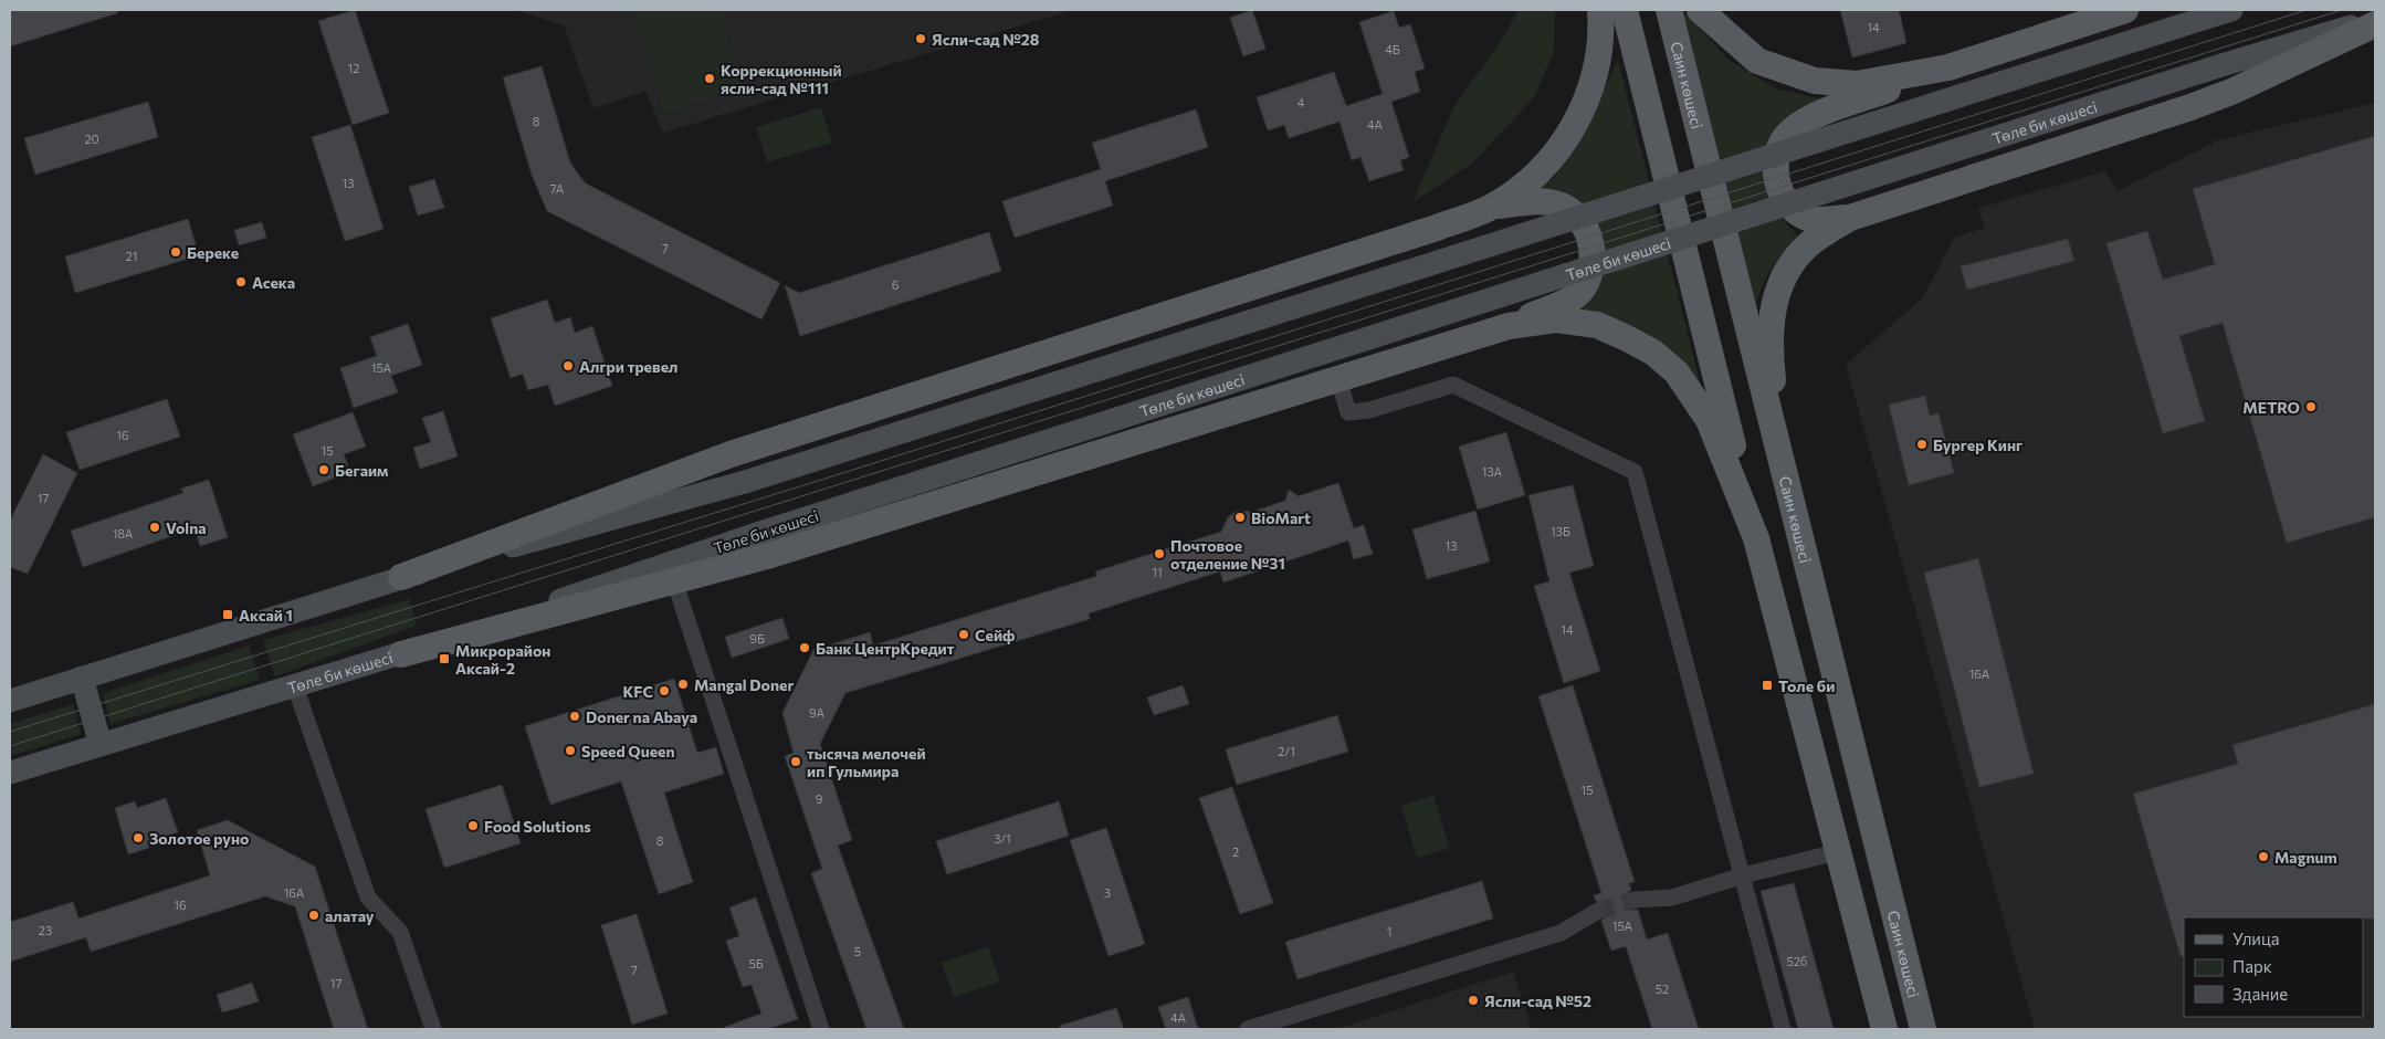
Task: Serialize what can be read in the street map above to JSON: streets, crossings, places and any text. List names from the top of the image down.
{
  "streets": {
    "main road": ["Саин көшесі", "Төле би көшесі"]
  },
  "places": {
    "other": [
      "Ясли-сад №28",
      "Коррекционный ясли-сад №111",
      "Береке",
      "Асека",
      "Алгри тревел",
      "METRO",
      "Бургер Кинг",
      "Бегаим",
      "BioMart",
      "Volna",
      "Почтовое отделение №31",
      "Сейф",
      "Банк ЦентрКредит",
      "Mangal Doner",
      "KFC",
      "Doner na Abaya",
      "Speed Queen",
      "тысяча мелочей ип Гульмира",
      "Food Solutions",
      "Золотое руно",
      "Magnum",
      "алатау",
      "Ясли-сад №52"
    ],
    "transit": ["Аксай 1", "Микрорайон Аксай-2", "Толе би"]
  },
  "house_numbers": [
    "14",
    "4Б",
    "12",
    "4",
    "8",
    "4А",
    "20",
    "13",
    "7А",
    "7",
    "21",
    "6",
    "15А",
    "16",
    "15",
    "13А",
    "17",
    "13Б",
    "18А",
    "13",
    "11",
    "14",
    "9Б",
    "16А",
    "9А",
    "2/1",
    "15",
    "9",
    "3/1",
    "8",
    "2",
    "16А",
    "3",
    "16",
    "15А",
    "23",
    "1",
    "5",
    "52б",
    "5Б",
    "7",
    "17",
    "52",
    "4А"
  ],
  "legend": ["Улица", "Парк", "Здание"]
}
